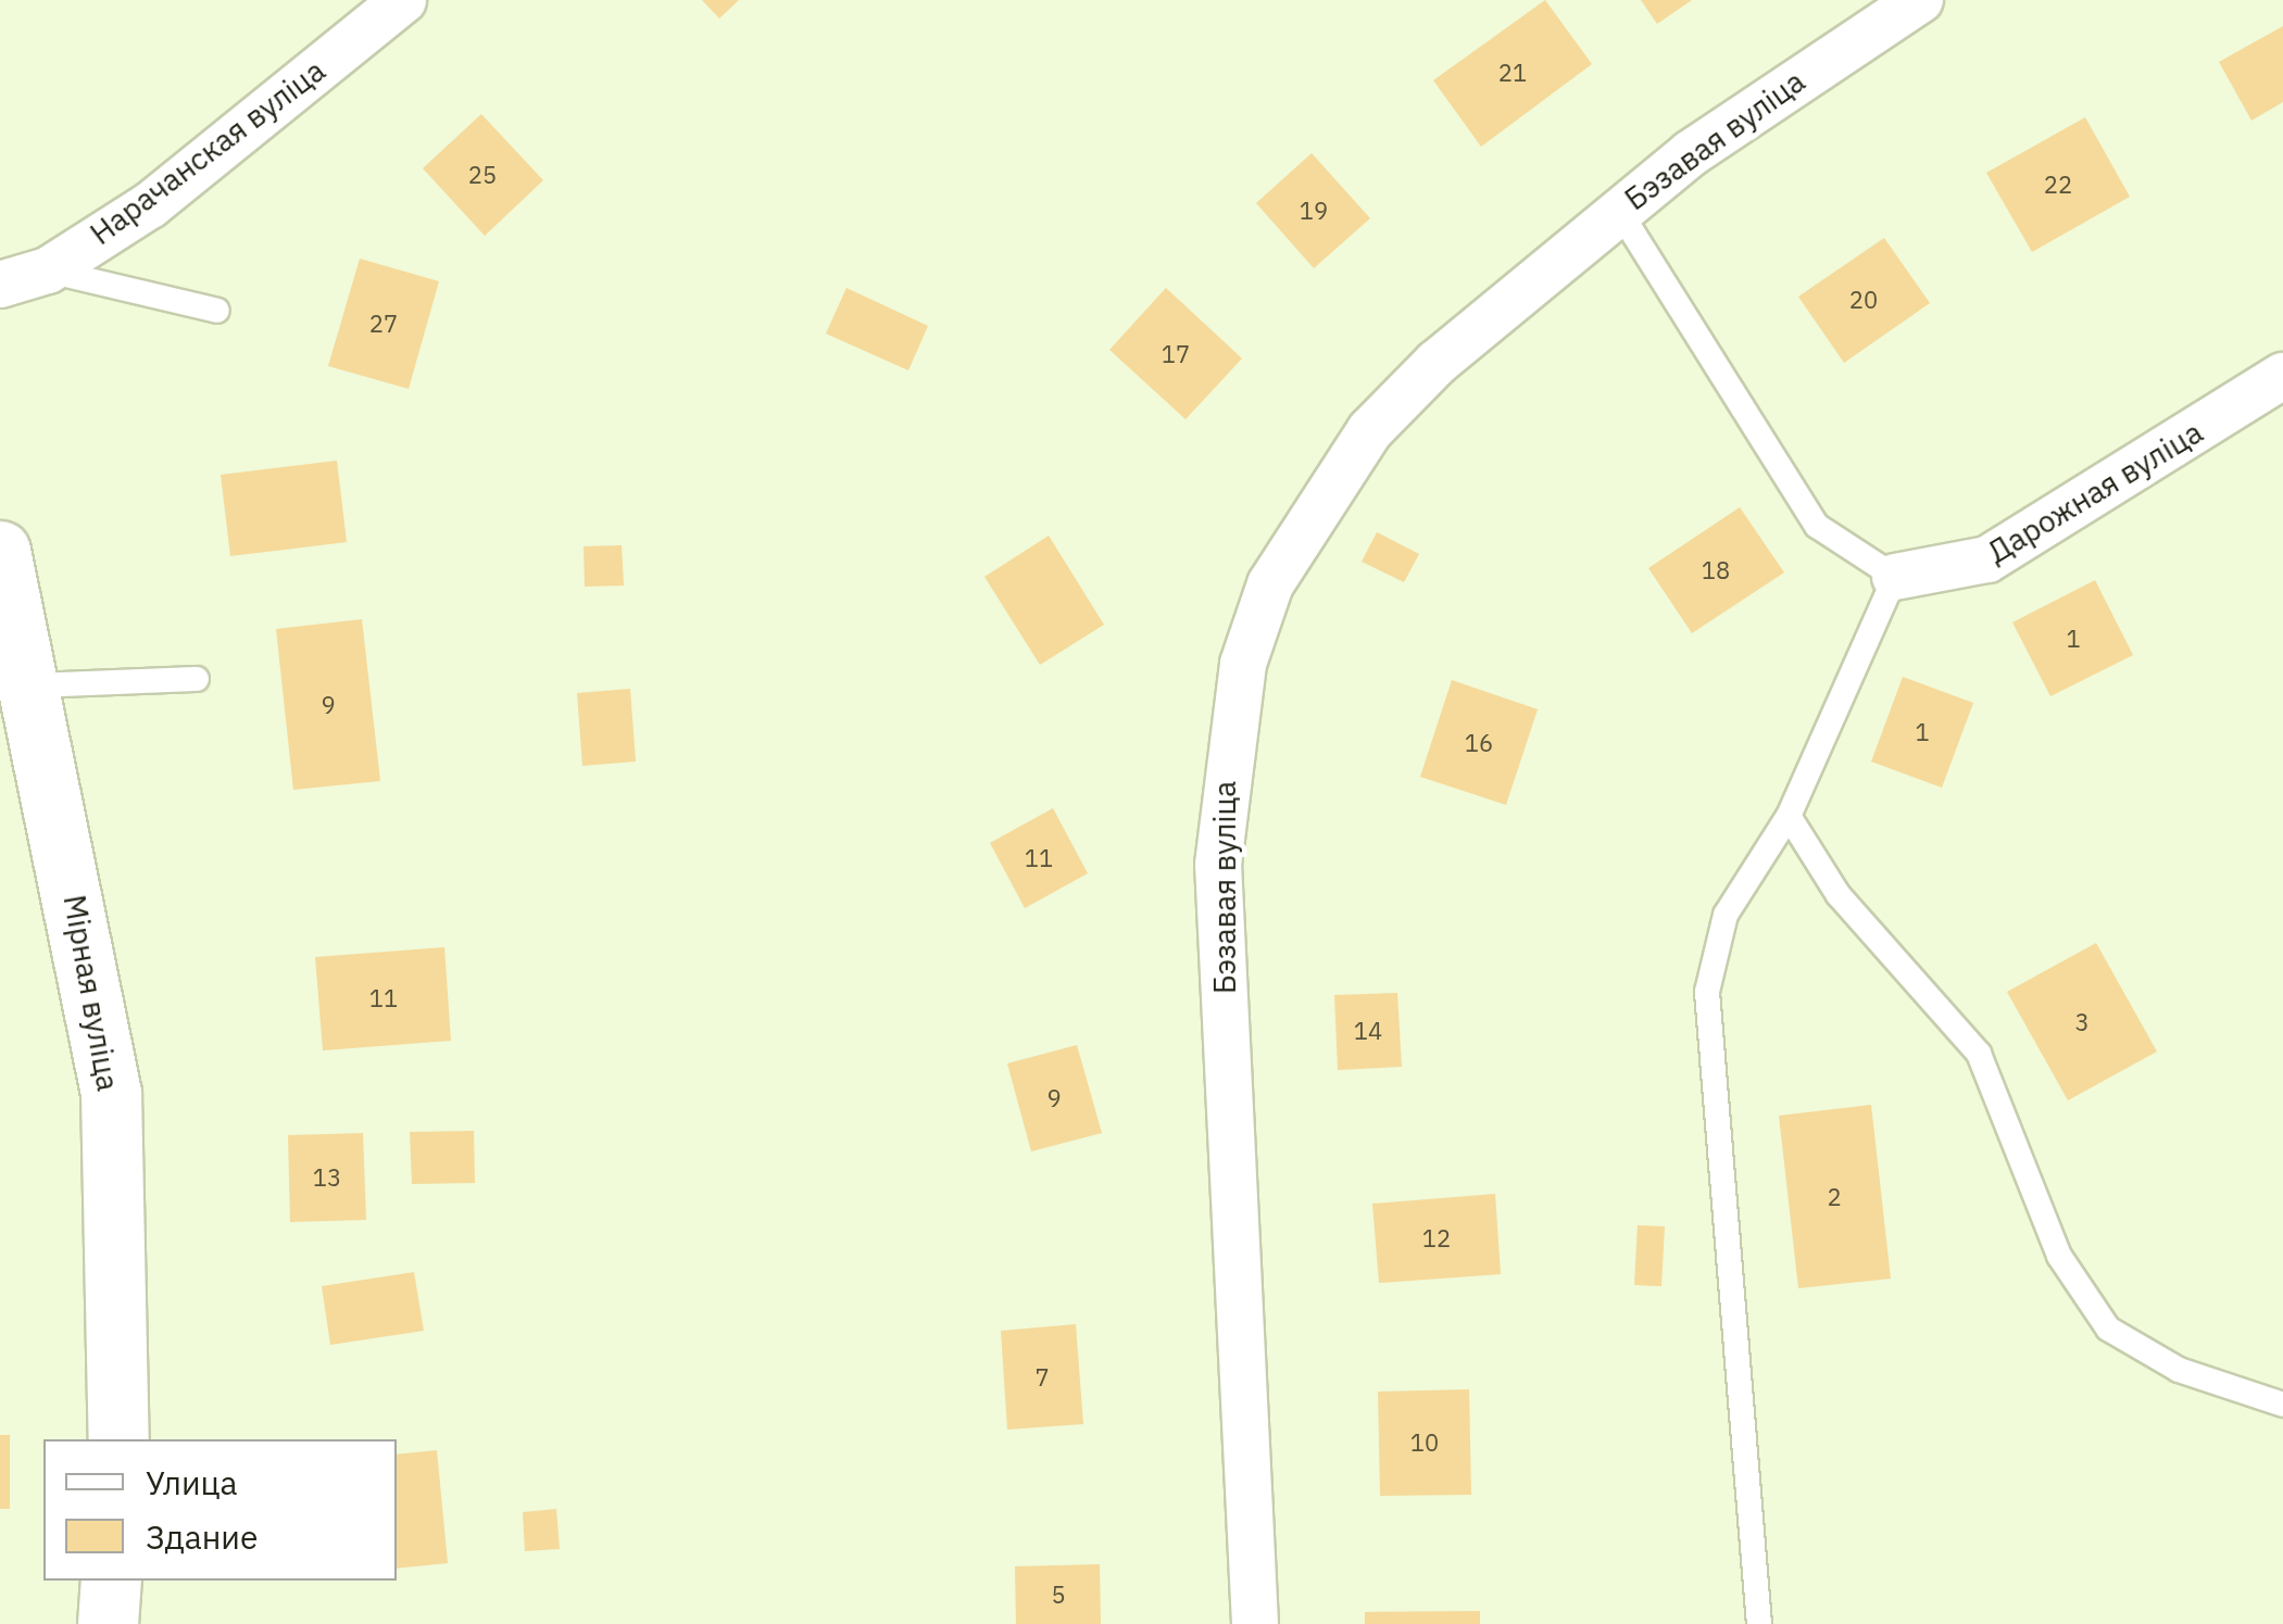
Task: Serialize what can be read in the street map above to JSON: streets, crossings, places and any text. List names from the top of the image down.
{
  "streets": {
    "street": [
      "Бэзавая вуліца",
      "Нарачанская вуліца",
      "Дарожная вуліца",
      "Мірная вуліца"
    ]
  },
  "house_numbers": [
    "21",
    "25",
    "22",
    "19",
    "20",
    "27",
    "17",
    "18",
    "1",
    "9",
    "1",
    "16",
    "11",
    "11",
    "3",
    "14",
    "9",
    "13",
    "2",
    "12",
    "7",
    "10",
    "5"
  ],
  "legend": ["Улица", "Здание"]
}
